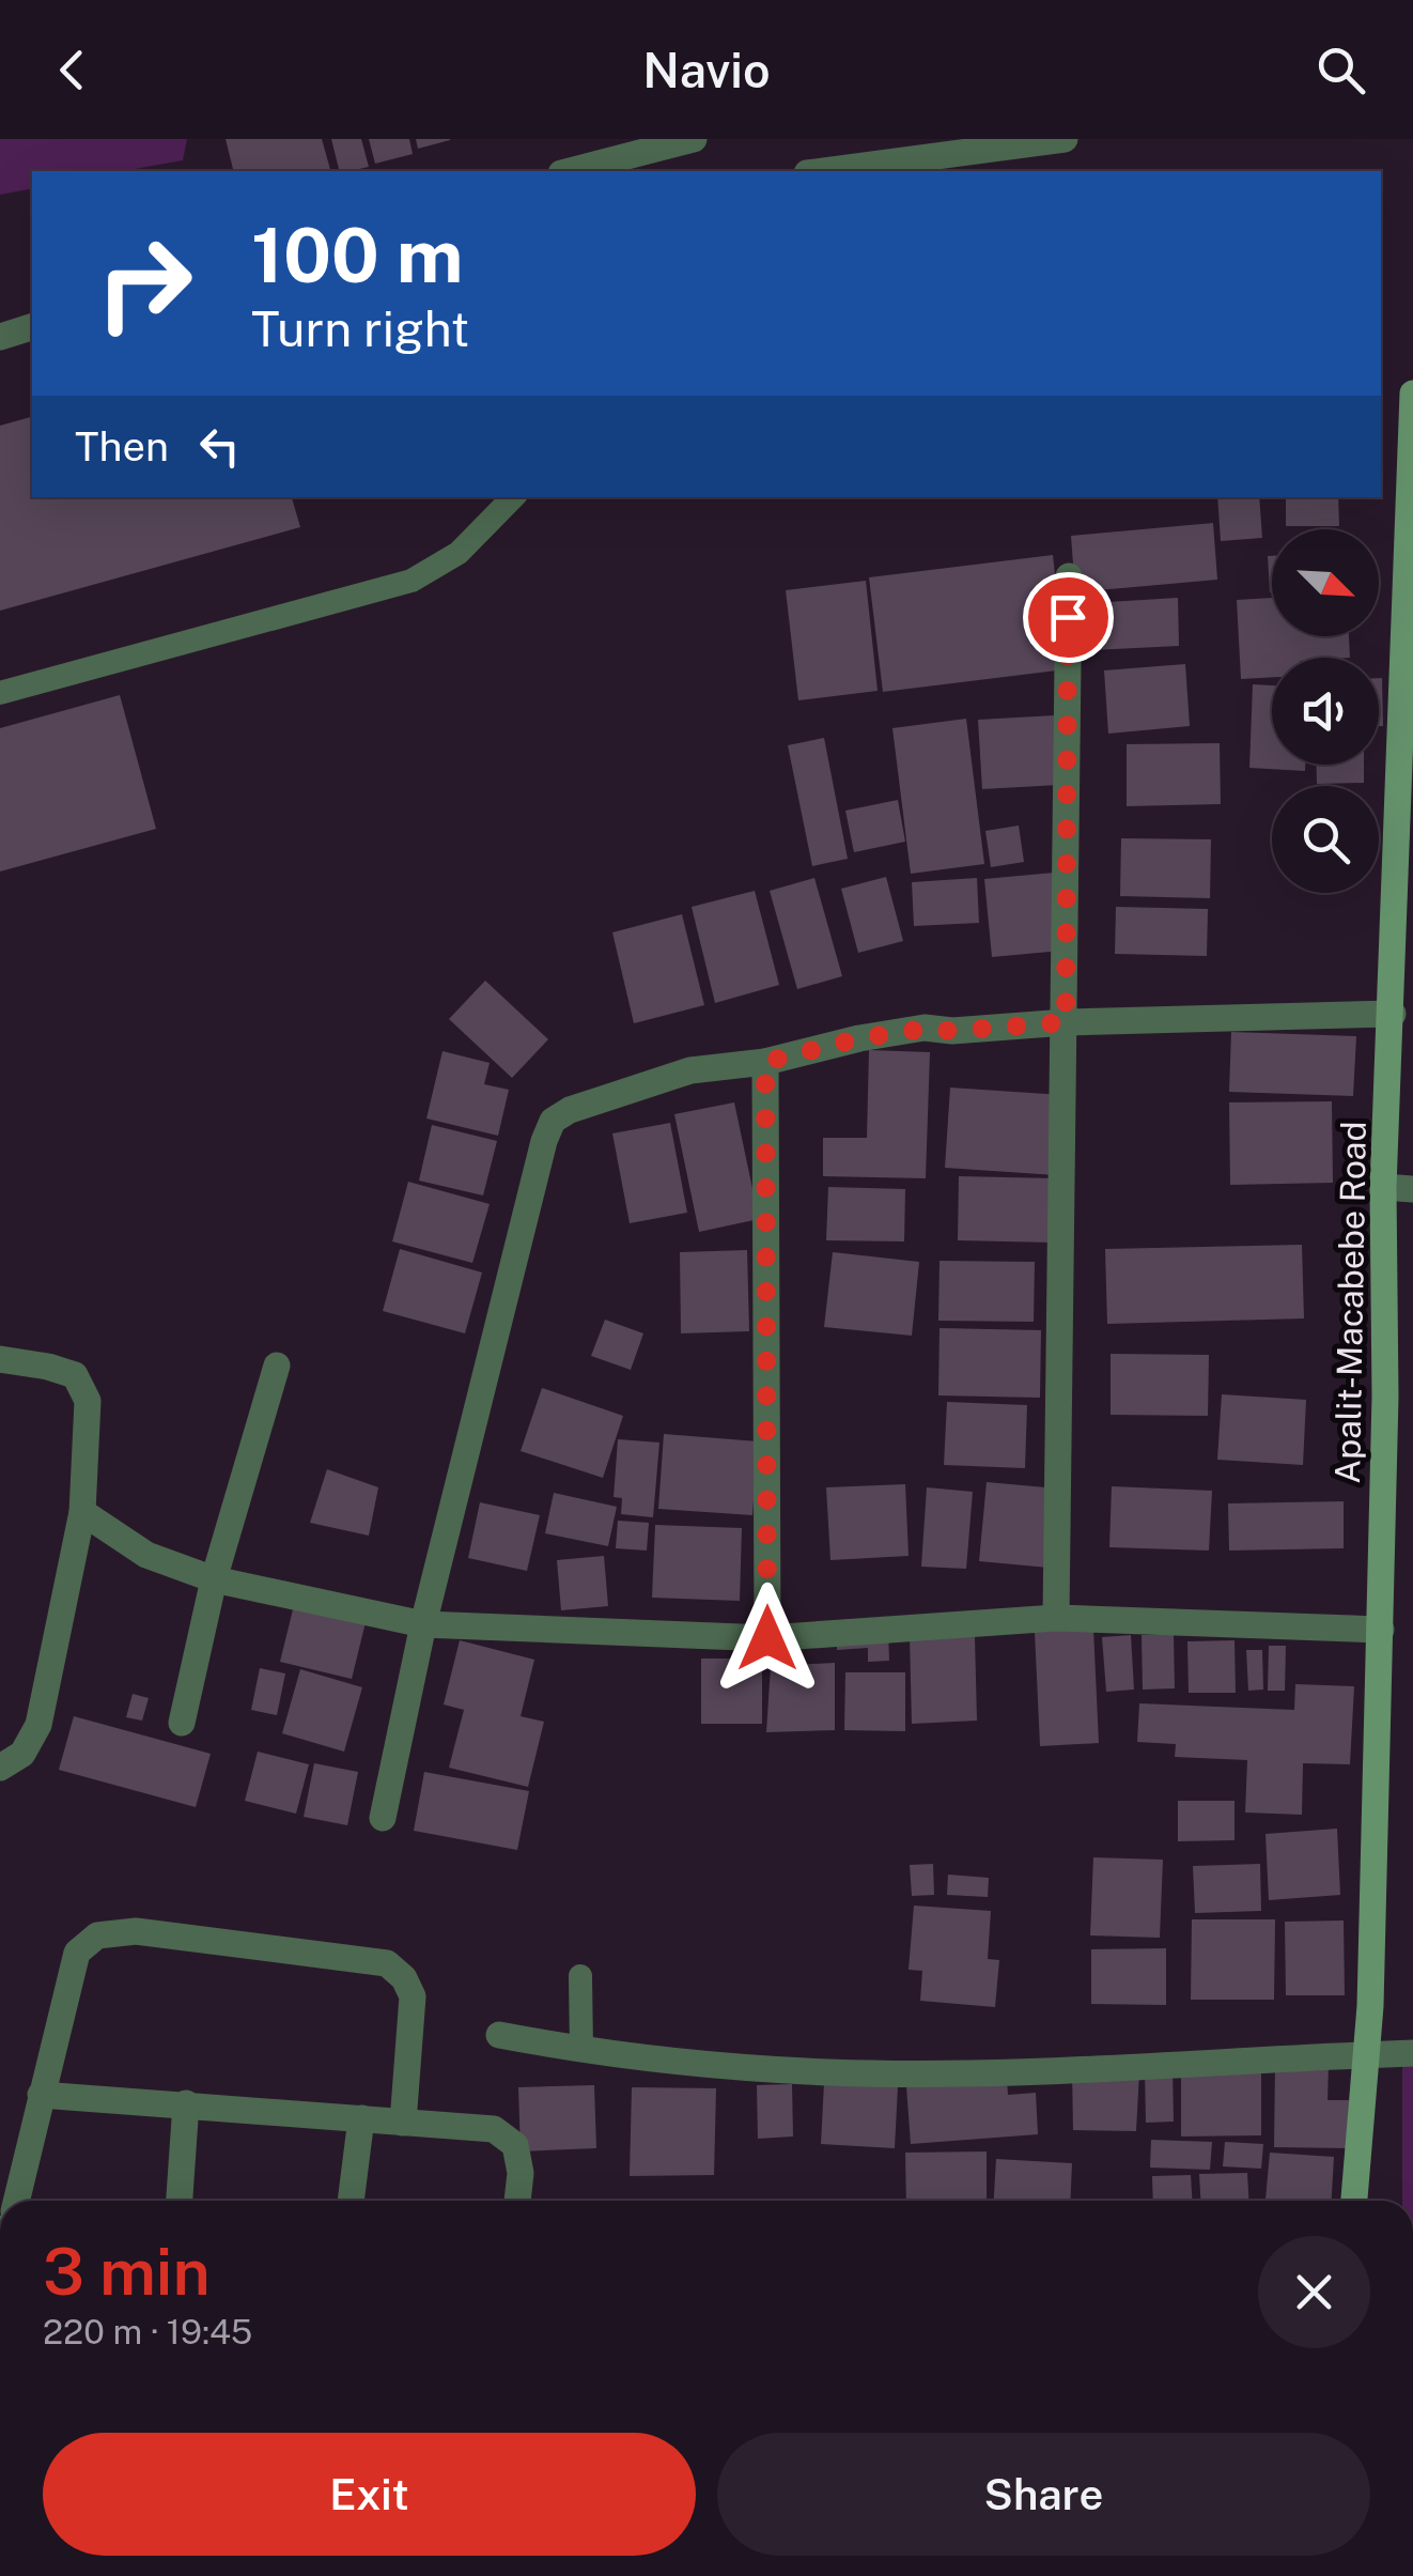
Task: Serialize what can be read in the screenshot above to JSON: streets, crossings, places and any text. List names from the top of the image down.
{
  "streets": {
    "main road": ["Apalit-Macabebe Road"]
  },
  "north": "bottom right",
  "page": {
    "header": "Navio",
    "turn": ["100 m", "Turn right"],
    "then": "Then",
    "heading": ["3 min", "220 m · 19:45"],
    "buttons": ["Exit", "Share"]
  }
}
